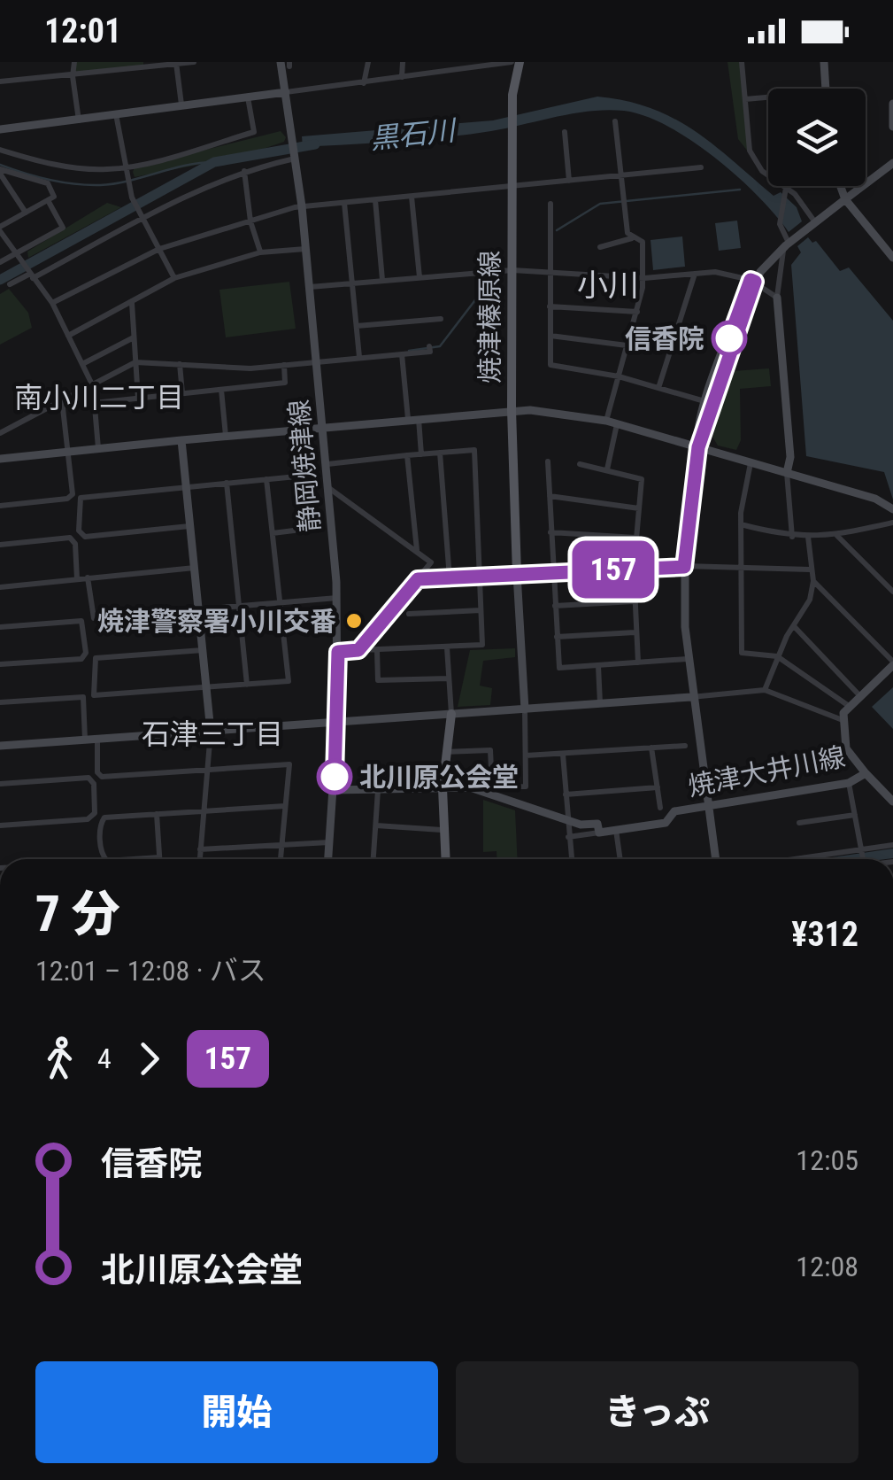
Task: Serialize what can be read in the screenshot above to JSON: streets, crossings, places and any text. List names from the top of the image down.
{
  "streets": {
    "main road": ["焼津榛原線"],
    "street": ["静岡焼津線", "焼津大井川線"]
  },
  "districts": ["小川", "南小川二丁目", "石津三丁目"],
  "water": ["黒石川"],
  "places": ["信香院", "焼津警察署小川交番", "北川原公会堂"],
  "lines": ["bus line 157"],
  "page": {
    "status": "12:01",
    "on_map": "157",
    "heading": ["7 分", "12:01 – 12:08 · バス", "¥312"],
    "legs": ["4", "157"],
    "list": [
      {
        "name": "信香院",
        "value": "12:05"
      },
      {
        "name": "北川原公会堂",
        "value": "12:08"
      }
    ],
    "buttons": ["開始", "きっぷ"]
  }
}
